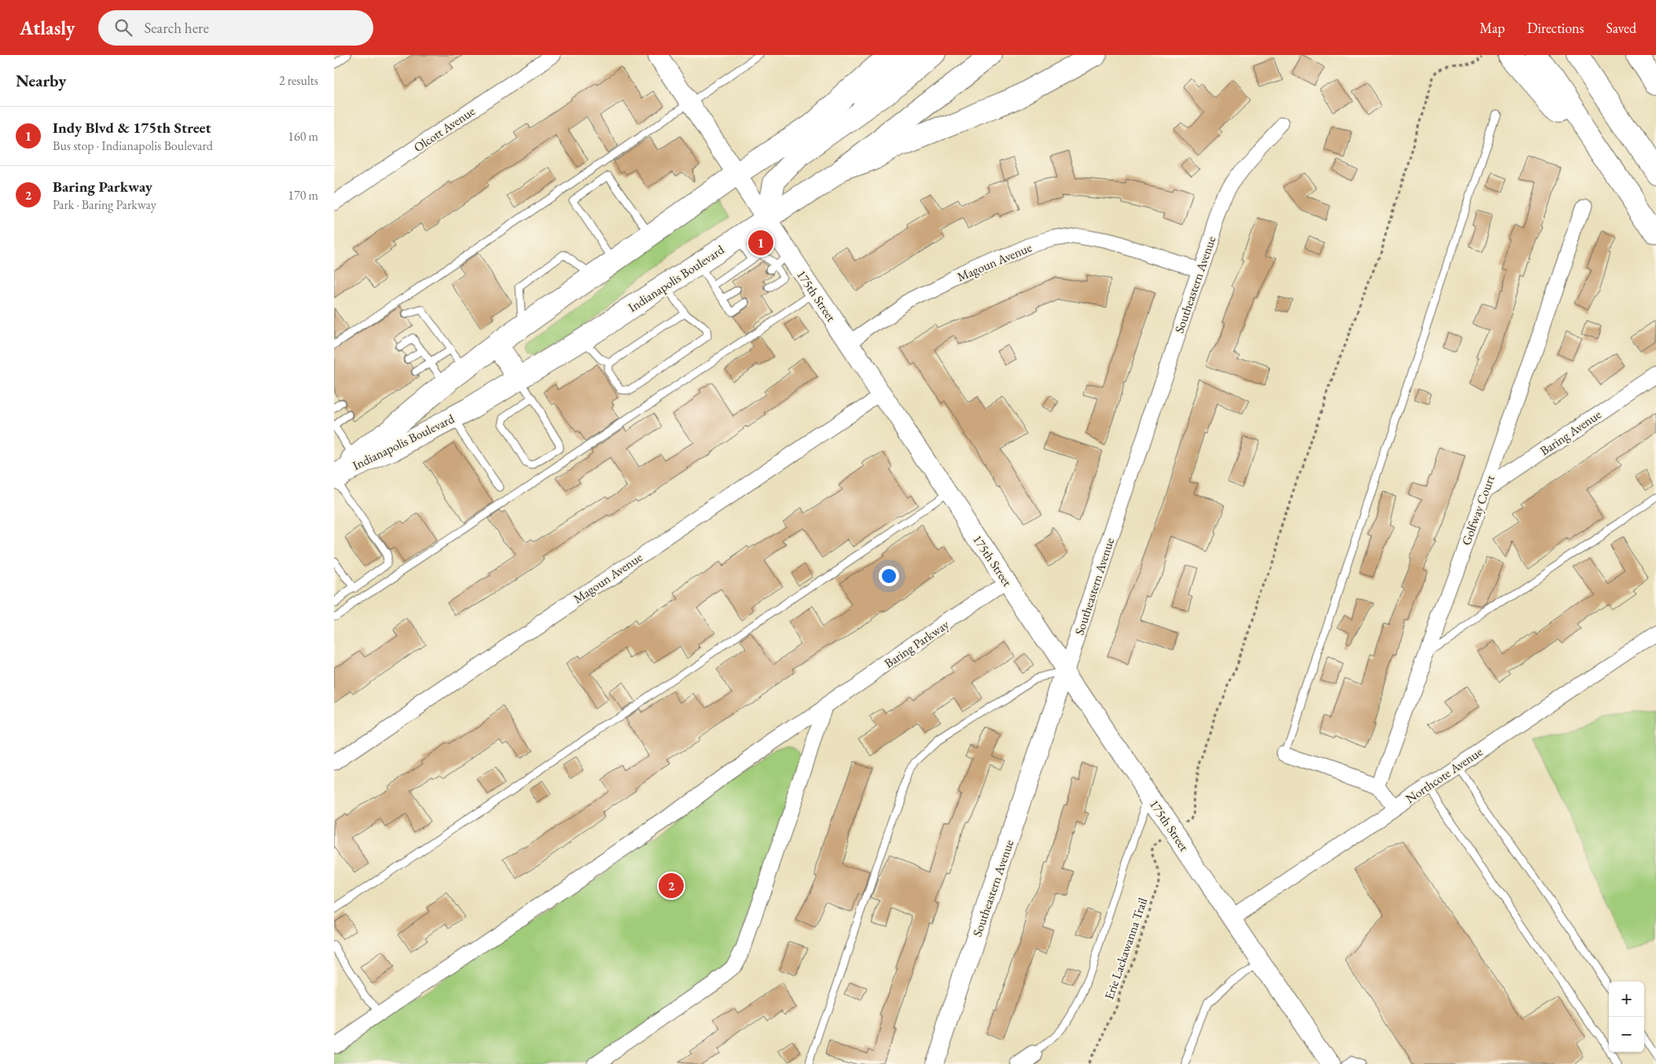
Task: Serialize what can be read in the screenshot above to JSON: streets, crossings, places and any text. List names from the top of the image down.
{
  "streets": {
    "main road": ["Indianapolis Boulevard"],
    "street": [
      "Olcott Avenue",
      "Magoun Avenue",
      "Southeastern Avenue",
      "175th Street",
      "Baring Avenue",
      "Golfway Court",
      "Baring Parkway",
      "Northcote Avenue"
    ],
    "path": ["Erie Lackawanna Trail"]
  },
  "crossings": [
    ["Magoun Avenue", "Southeastern Avenue"],
    ["Magoun Avenue", "175th Street"],
    ["Indianapolis Boulevard", "175th Street"],
    ["Southeastern Avenue", "175th Street"],
    ["175th Street", "Baring Parkway"],
    ["175th Street", "Northcote Avenue"],
    ["Baring Avenue", "Golfway Court"]
  ],
  "page": {
    "header": "Atlasly",
    "search": "Search here",
    "nav": ["Map", "Directions", "Saved"],
    "heading": ["Nearby", "2 results"],
    "list": [
      {
        "mark": "1",
        "name": "Indy Blvd & 175th Street",
        "note": "Bus stop · Indianapolis Boulevard",
        "value": "160 m"
      },
      {
        "mark": "2",
        "name": "Baring Parkway",
        "note": "Park · Baring Parkway",
        "value": "170 m"
      }
    ],
    "pins": ["1", "2"],
    "map_buttons": ["+", "−"]
  }
}
